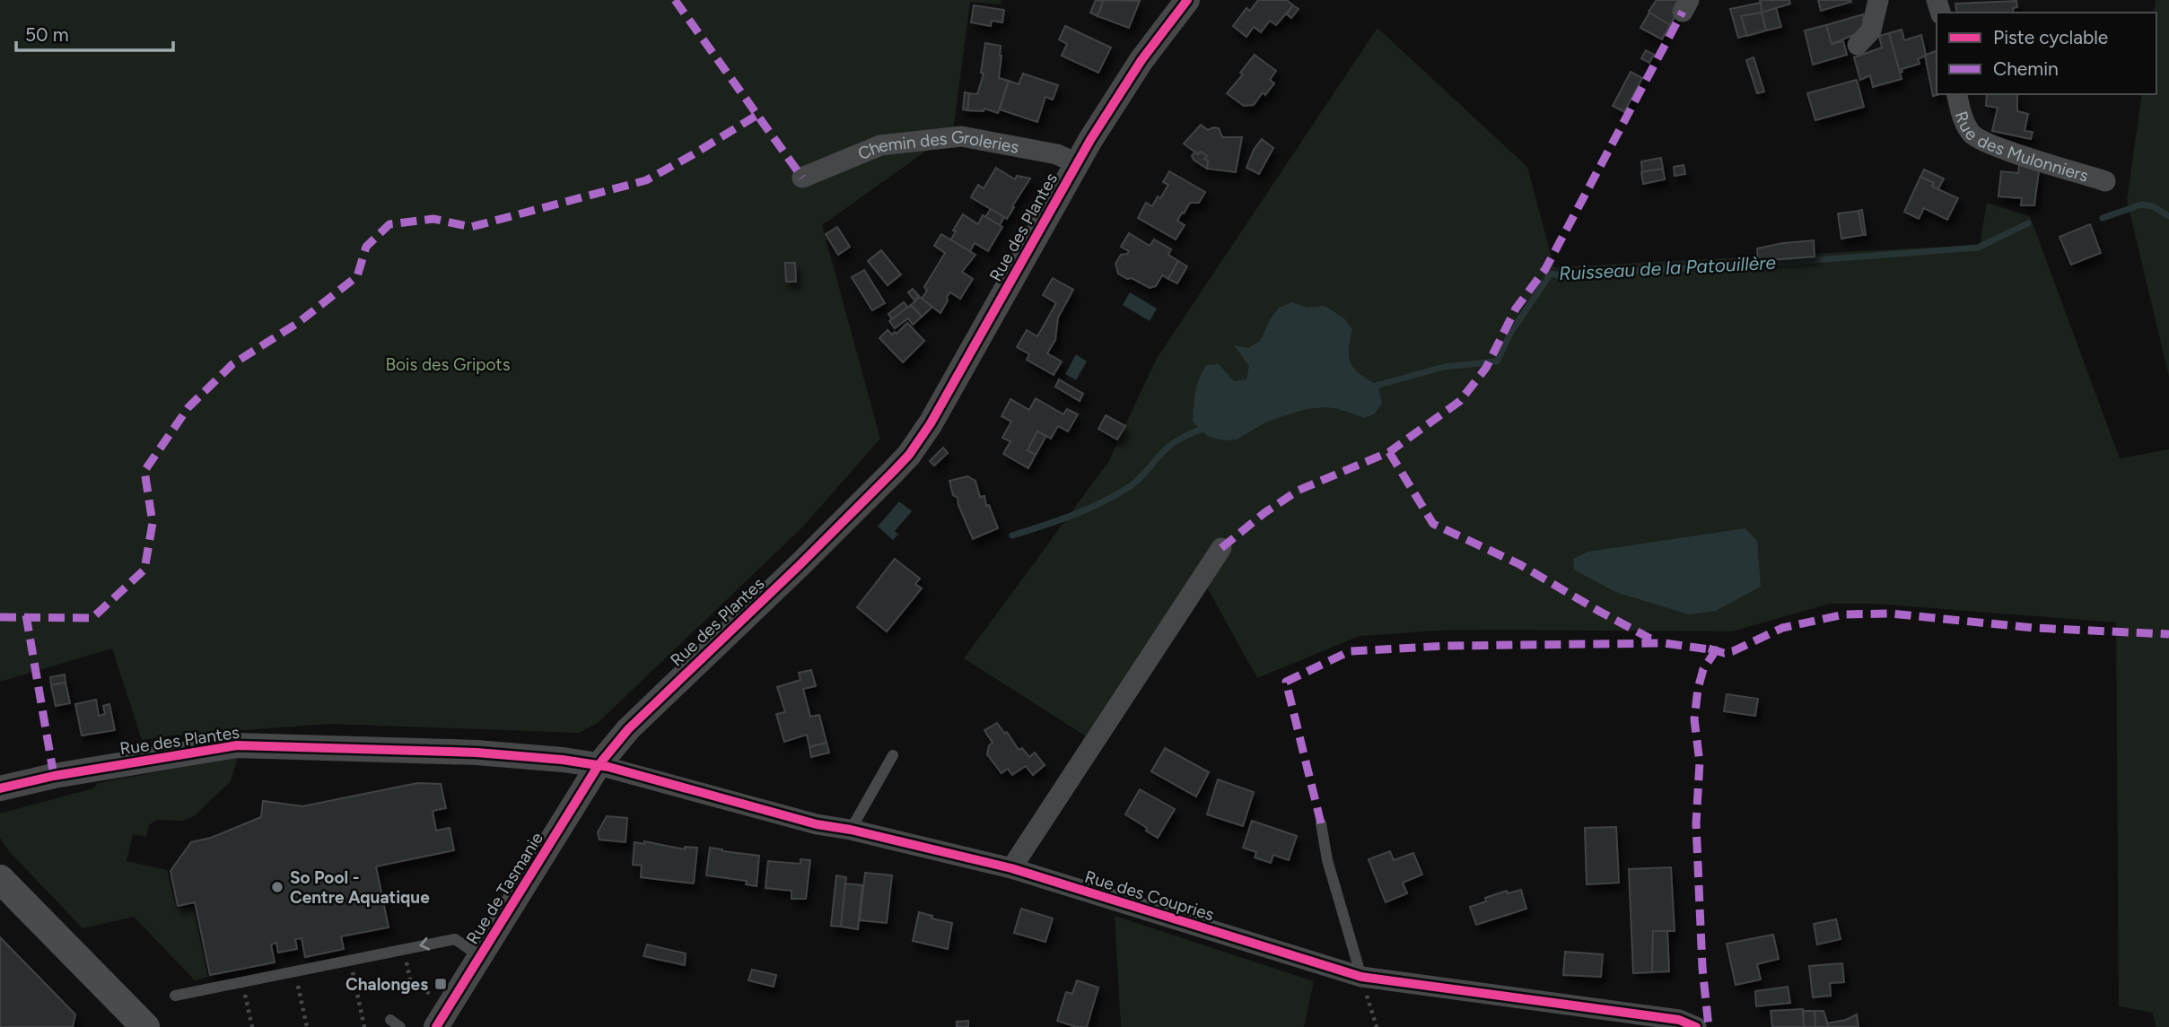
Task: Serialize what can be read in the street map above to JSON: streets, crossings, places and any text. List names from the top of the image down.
{
  "streets": {
    "street": [
      "Rue des Mulonniers",
      "Chemin des Groleries",
      "Rue des Plantes",
      "Rue de Tasmanie",
      "Rue des Coupries"
    ]
  },
  "crossings": [
    ["Chemin des Groleries", "Rue des Plantes"],
    ["Rue des Plantes", "Rue de Tasmanie"],
    ["Rue des Plantes", "Rue des Coupries"],
    ["Rue de Tasmanie", "Rue des Coupries"]
  ],
  "water": ["Ruisseau de la Patouillère"],
  "parks": ["Bois des Gripots"],
  "places": {
    "other": ["So Pool - Centre Aquatique"],
    "transit": ["Chalonges"]
  },
  "legend": ["Piste cyclable", "Chemin"],
  "scale_bar": "50 m"
}
